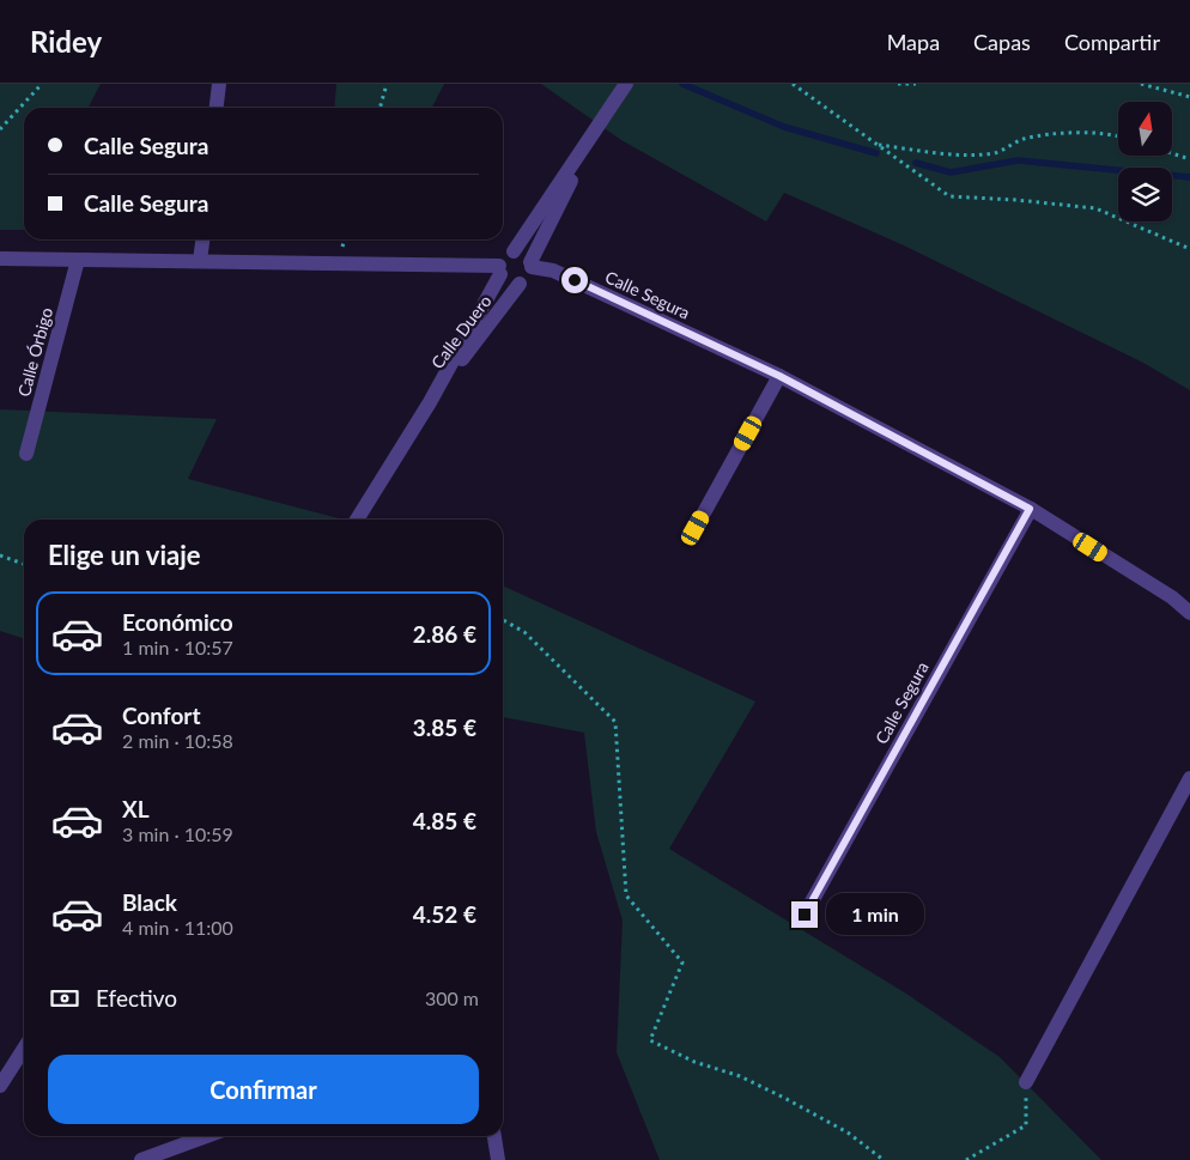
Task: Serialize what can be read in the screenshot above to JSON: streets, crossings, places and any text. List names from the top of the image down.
{
  "streets": {
    "street": ["Calle Segura", "Calle Duero", "Calle Órbigo"]
  },
  "crossings": [
    ["Calle Segura", "Calle Duero"]
  ],
  "north": "top",
  "page": {
    "header": "Ridey",
    "nav": ["Mapa", "Capas", "Compartir"],
    "banner": ["Calle Segura", "Calle Segura"],
    "heading": "Elige un viaje",
    "list": [
      {
        "name": "Económico",
        "note": "1 min · 10:57",
        "value": "2.86 €"
      },
      {
        "name": "Confort",
        "note": "2 min · 10:58",
        "value": "3.85 €"
      },
      {
        "name": "XL",
        "note": "3 min · 10:59",
        "value": "4.85 €"
      },
      {
        "name": "Black",
        "note": "4 min · 11:00",
        "value": "4.52 €"
      }
    ],
    "bubble": "1 min",
    "pay": ["Efectivo", "300 m"],
    "buttons": "Confirmar"
  }
}
